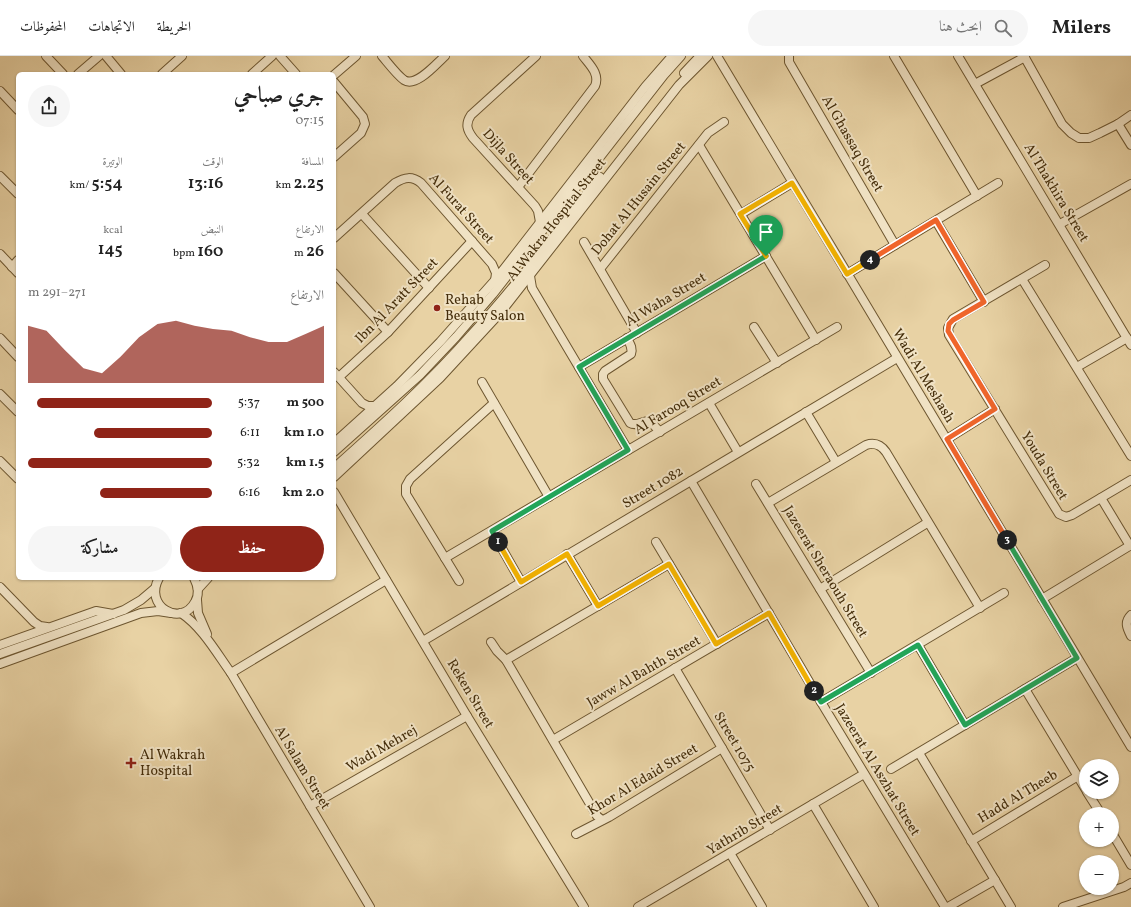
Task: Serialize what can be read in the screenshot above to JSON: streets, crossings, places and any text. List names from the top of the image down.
{
  "streets": {
    "street": [
      "Al Ghassaq Street",
      "Dijla Street",
      "Al Thakhira Street",
      "Dohat Al Husain Street",
      "Al Furat Street",
      "Al Wakra Hospital Street",
      "Al Waha Street",
      "Ibn Al Aratt Street",
      "Wadi Al Meshash",
      "Al Farooq Street",
      "Youda Street",
      "Street 1082",
      "Jazeerat Sheraouh Street",
      "Jaww Al Bahth Street",
      "Reken Street",
      "Street 1075",
      "Wadi Mehrej",
      "Al Salam Street",
      "Jazeerat Al Aszhat Street",
      "Khor Al Edaid Street",
      "Hadd Al Theeb",
      "Yathrib Street"
    ]
  },
  "crossings": [
    ["Dijla Street", "Al Wakra Hospital Street"],
    ["Dohat Al Husain Street", "Al Waha Street"],
    ["Dohat Al Husain Street", "Al Farooq Street"],
    ["Al Furat Street", "Al Wakra Hospital Street"],
    ["Al Furat Street", "Ibn Al Aratt Street"],
    ["Al Wakra Hospital Street", "Wadi Al Meshash"],
    ["Wadi Al Meshash", "Street 1082"],
    ["Street 1082", "Reken Street"],
    ["Street 1082", "Jazeerat Al Aszhat Street"],
    ["Jaww Al Bahth Street", "Street 1075"],
    ["Jaww Al Bahth Street", "Jazeerat Al Aszhat Street"],
    ["Reken Street", "Wadi Mehrej"],
    ["Street 1075", "Khor Al Edaid Street"],
    ["Street 1075", "Yathrib Street"],
    ["Wadi Mehrej", "Al Salam Street"],
    ["Jazeerat Al Aszhat Street", "Yathrib Street"]
  ],
  "places": {
    "other": ["Rehab Beauty Salon"],
    "health": ["Al Wakrah Hospital"]
  },
  "page": {
    "header": "Milers",
    "search": "ابحث هنا",
    "nav": ["الخريطة", "الاتجاهات", "المحفوظات"],
    "heading": ["جري صباحي", "07:15"],
    "stats": [
      ["المسافة", "2.25 km"],
      ["الوقت", "13:16"],
      ["الوتيرة", "5:54 /km"],
      ["الارتفاع", "26 m"],
      ["النبض", "160 bpm"],
      ["kcal", "145"]
    ],
    "pins": [
      "4",
      "3",
      "1",
      "2"
    ],
    "chart": ["الارتفاع", "271–291 m"],
    "list": [
      {
        "name": "500 m",
        "note": "5:37"
      },
      {
        "name": "1.0 km",
        "note": "6:11"
      },
      {
        "name": "1.5 km",
        "note": "5:32"
      },
      {
        "name": "2.0 km",
        "note": "6:16"
      }
    ],
    "buttons": ["حفظ", "مشاركة"],
    "map_buttons": ["+", "−"]
  }
}
